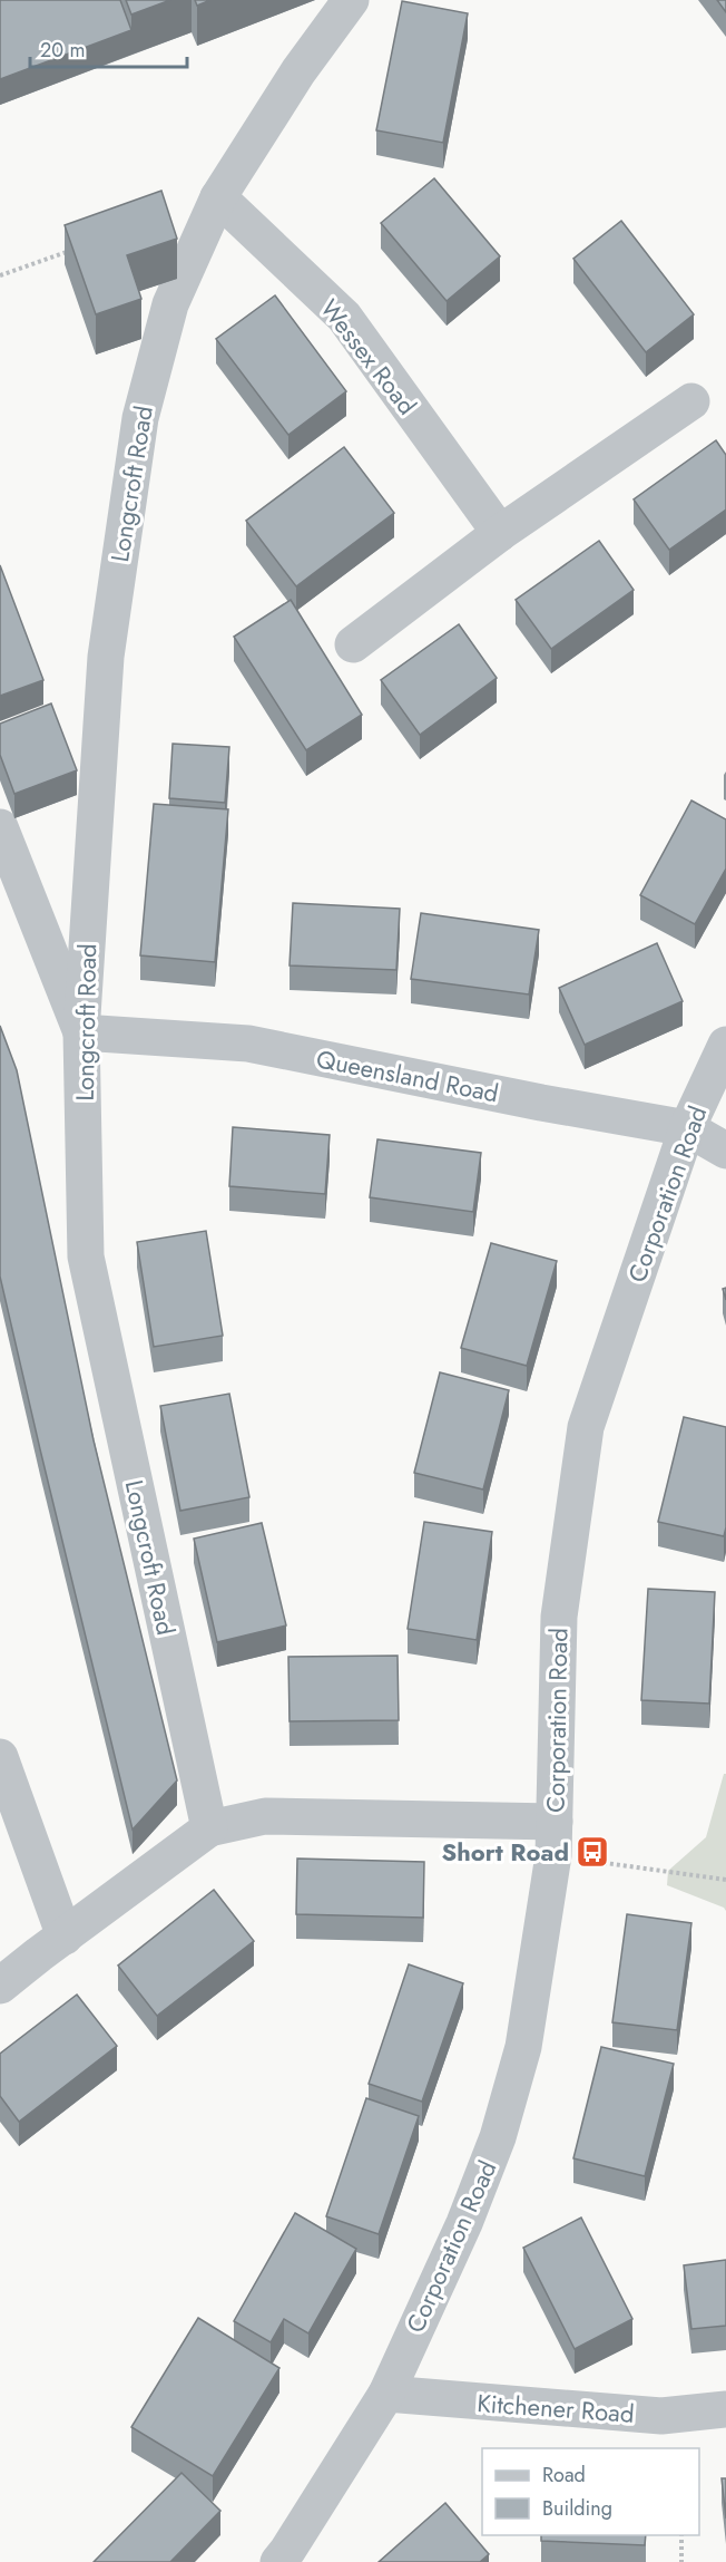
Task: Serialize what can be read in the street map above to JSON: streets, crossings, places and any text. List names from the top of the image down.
{
  "streets": {
    "street": [
      "Wessex Road",
      "Longcroft Road",
      "Queensland Road",
      "Corporation Road",
      "Kitchener Road"
    ]
  },
  "crossings": [
    ["Wessex Road", "Longcroft Road"],
    ["Longcroft Road", "Queensland Road"],
    ["Queensland Road", "Corporation Road"],
    ["Corporation Road", "Kitchener Road"]
  ],
  "places": {
    "bus stop": ["Short Road"]
  },
  "legend": ["Road", "Building"],
  "scale_bar": "20 m"
}
